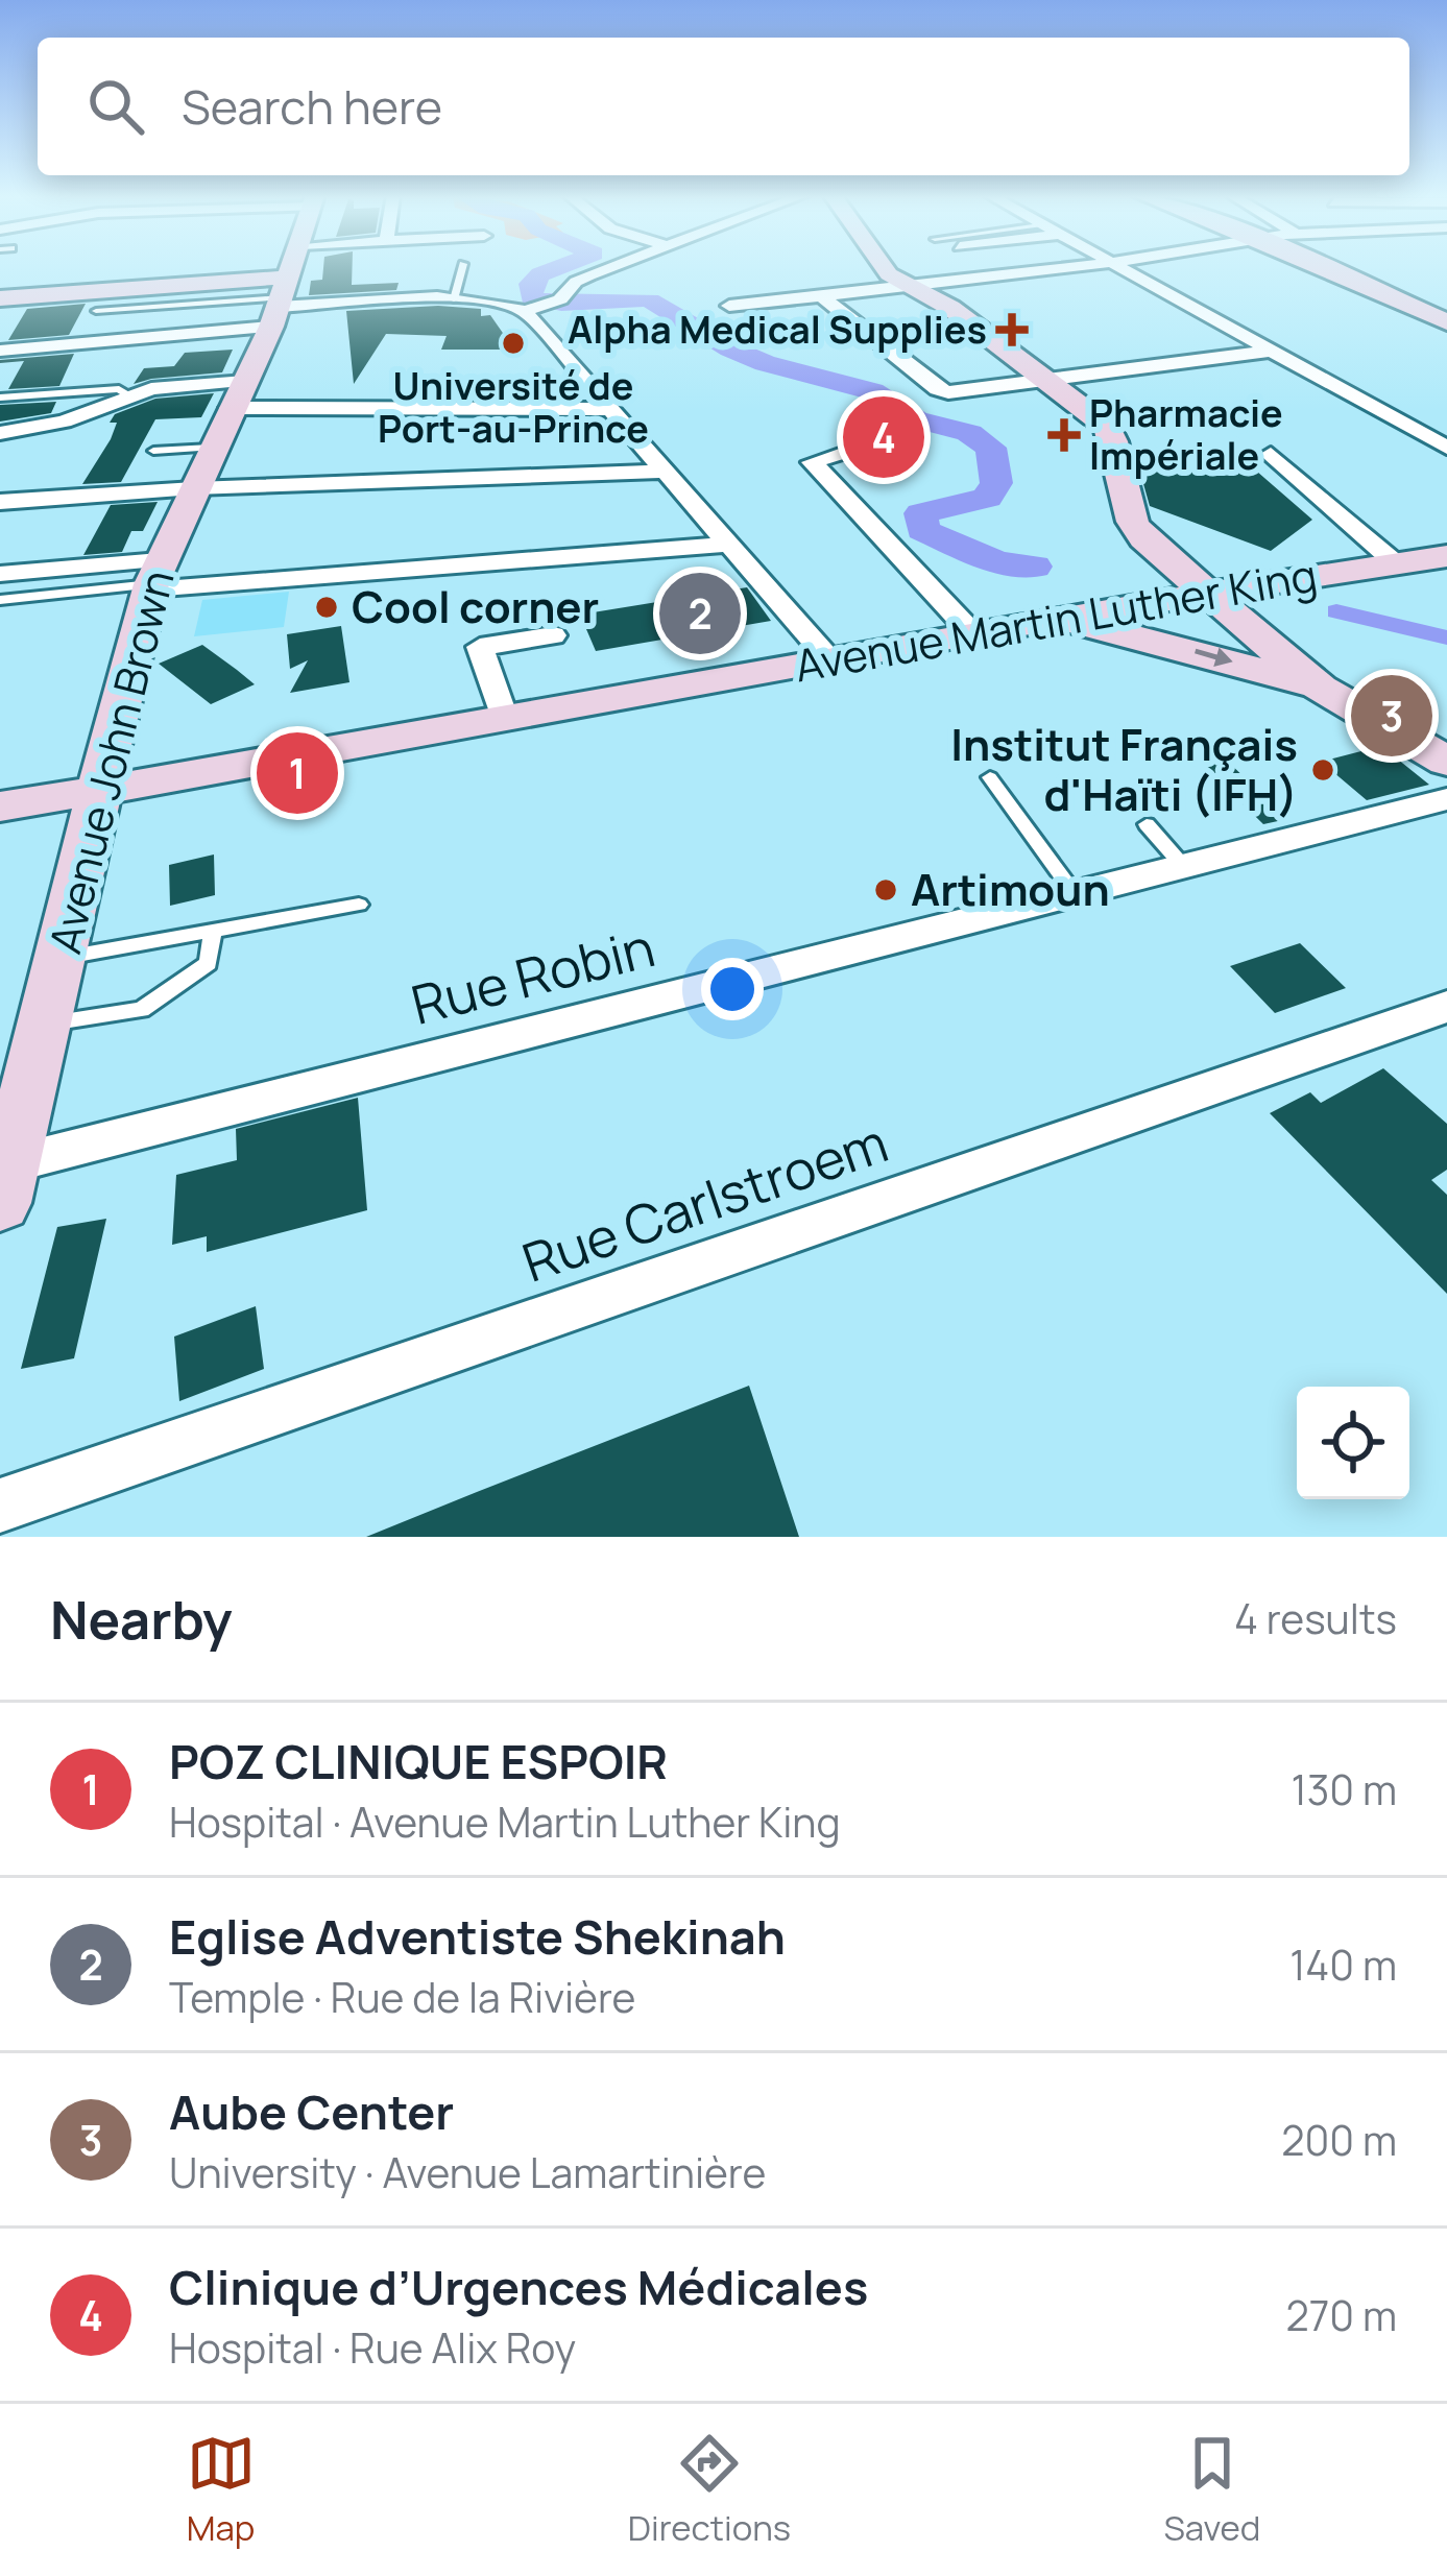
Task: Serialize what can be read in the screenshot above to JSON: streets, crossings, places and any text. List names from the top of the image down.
{
  "streets": {
    "street": [
      "Avenue Martin Luther King",
      "Avenue John Brown",
      "Rue Robin",
      "Rue Carlstroem"
    ]
  },
  "crossings": [
    ["Avenue Martin Luther King", "Avenue John Brown"],
    ["Avenue John Brown", "Rue Robin"]
  ],
  "places": {
    "health": ["Alpha Medical Supplies", "Pharmacie Impériale"],
    "other": [
      "Université de Port-au-Prince",
      "Cool corner",
      "Institut Français d'Haïti (IFH)",
      "Artimoun"
    ]
  },
  "page": {
    "search": "Search here",
    "pins": [
      "4",
      "2",
      "3",
      "1"
    ],
    "heading": ["Nearby", "4 results"],
    "list": [
      {
        "mark": "1",
        "name": "POZ CLINIQUE ESPOIR",
        "note": "Hospital · Avenue Martin Luther King",
        "value": "130 m"
      },
      {
        "mark": "2",
        "name": "Eglise Adventiste Shekinah",
        "note": "Temple · Rue de la Rivière",
        "value": "140 m"
      },
      {
        "mark": "3",
        "name": "Aube Center",
        "note": "University · Avenue Lamartinière",
        "value": "200 m"
      },
      {
        "mark": "4",
        "name": "Clinique d’Urgences Médicales",
        "note": "Hospital · Rue Alix Roy",
        "value": "270 m"
      }
    ],
    "nav": ["Map", "Directions", "Saved"]
  }
}
